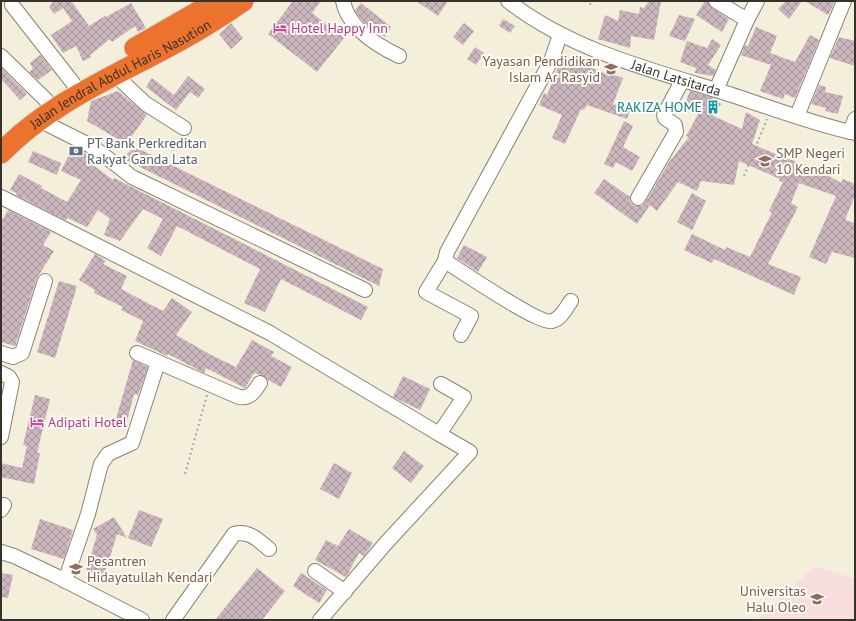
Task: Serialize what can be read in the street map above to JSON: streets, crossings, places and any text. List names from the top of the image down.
{
  "streets": {
    "highway": ["Jalan Jendral Abdul Haris Nasution"],
    "street": ["Jalan Latsitarda"]
  },
  "places": {
    "hotel": ["Hotel Happy Inn", "Adipati Hotel"],
    "school or university": [
      "Yayasan Pendidikan Islam Ar Rasyid",
      "SMP Negeri 10 Kendari",
      "Pesantren Hidayatullah Kendari",
      "Universitas Halu Oleo"
    ],
    "building": ["RAKIZA HOME"],
    "bank": ["PT Bank Perkreditan Rakyat Ganda Lata"]
  }
}
